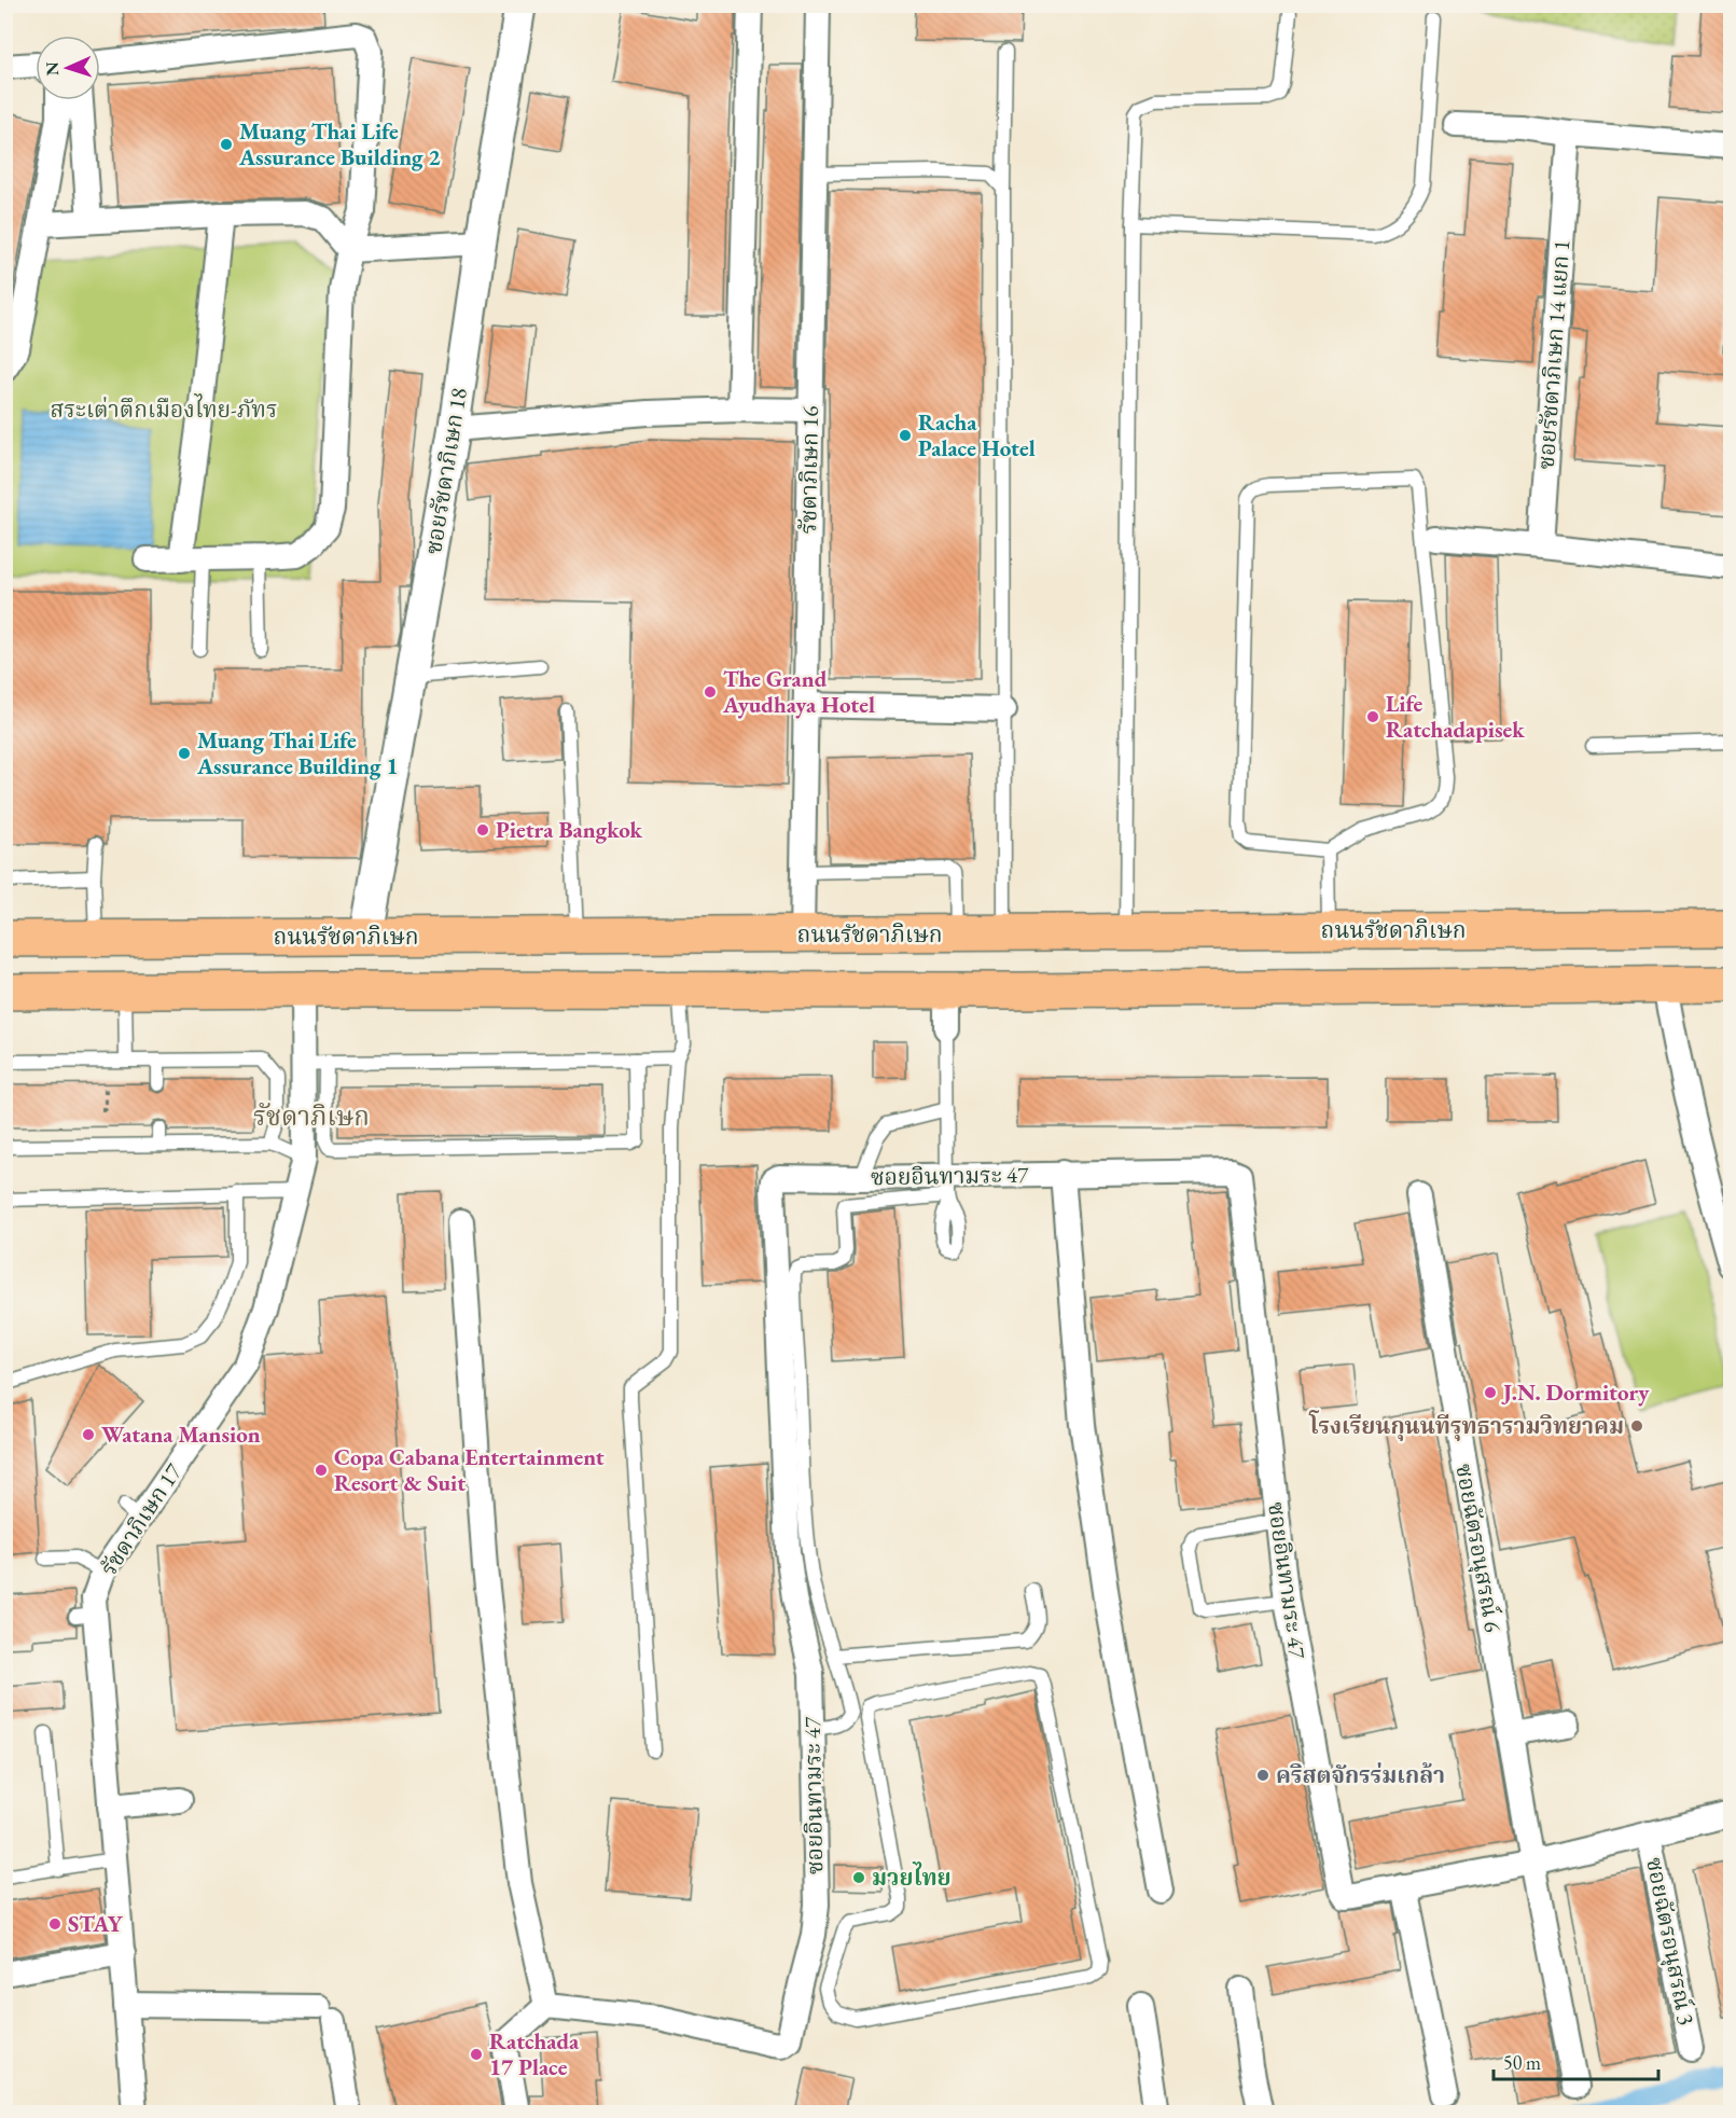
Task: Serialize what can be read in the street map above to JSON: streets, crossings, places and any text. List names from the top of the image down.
{
  "streets": {
    "main road": ["ถนนรัชดาภิเษก"],
    "street": [
      "ซอยรัชดาภิเษก 14 แยก 1",
      "รัชดาภิเษก 16",
      "ซอยรัชดาภิเษก 18",
      "ซอยอินทามระ 47",
      "รัชดาภิเษก 17",
      "ซอยฉัตรอนุสรณ์ 6",
      "ซอยฉัตรอนุสรณ์ 3"
    ]
  },
  "crossings": [
    ["รัชดาภิเษก 16", "ถนนรัชดาภิเษก"],
    ["ซอยรัชดาภิเษก 18", "ถนนรัชดาภิเษก"],
    ["ซอยอินทามระ 47", "ซอยฉัตรอนุสรณ์ 6"],
    ["ซอยอินทามระ 47", "ซอยฉัตรอนุสรณ์ 3"]
  ],
  "districts": ["รัชดาภิเษก"],
  "parks": ["สระเต่าตึกเมืองไทย-ภัทร"],
  "places": [
    "Muang Thai Life Assurance Building 2",
    "Racha Palace Hotel",
    "The Grand Ayudhaya Hotel",
    "Life Ratchadapisek",
    "Muang Thai Life Assurance Building 1",
    "Pietra Bangkok",
    "J.N. Dormitory",
    "โรงเรียนกุนนทีรุทธารามวิทยาคม",
    "Watana Mansion",
    "Copa Cabana Entertainment Resort & Suit",
    "คริสตจักรร่มเกล้า",
    "มวยไทย",
    "STAY",
    "Ratchada 17 Place"
  ],
  "scale_bar": "50 m",
  "north": "left"
}
